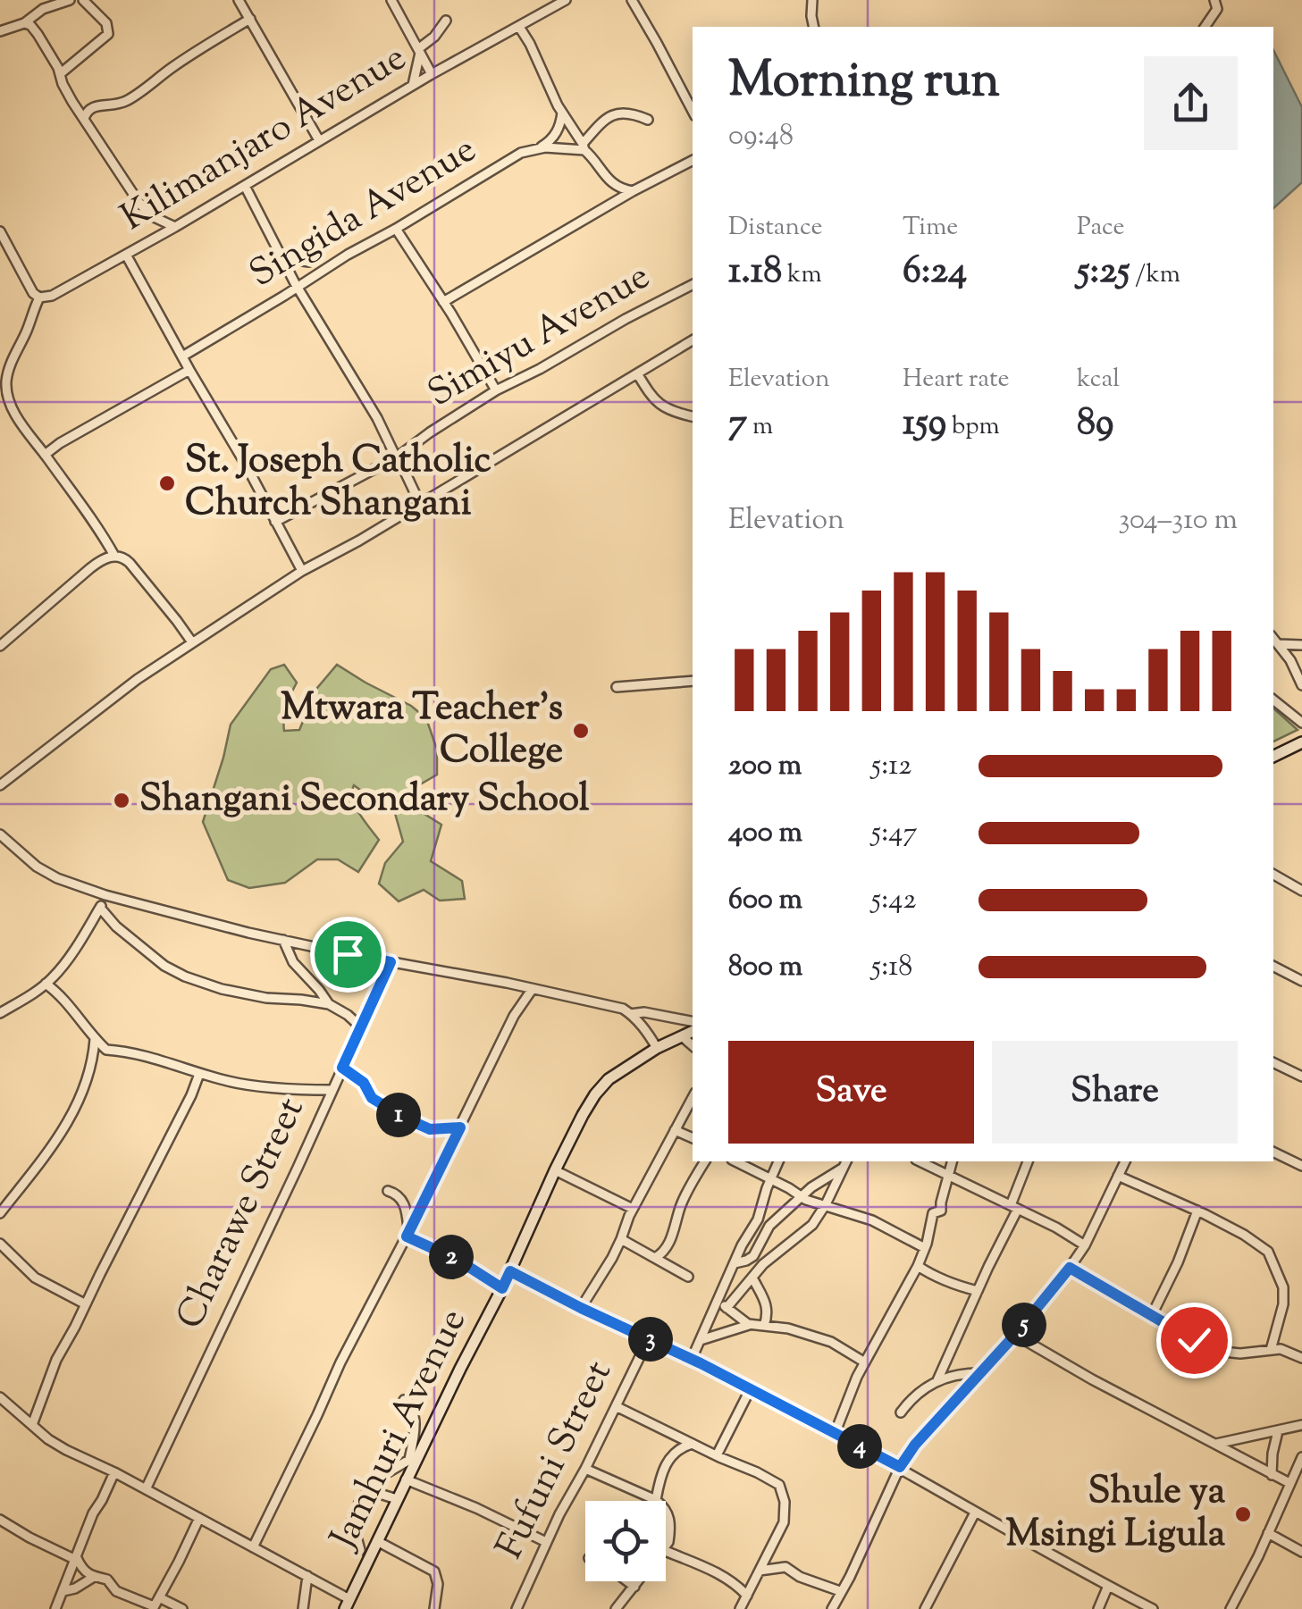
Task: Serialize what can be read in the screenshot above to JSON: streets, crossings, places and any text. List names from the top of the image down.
{
  "streets": {
    "street": [
      "Kilimanjaro Avenue",
      "Singida Avenue",
      "Simiyu Avenue",
      "Charawe Street",
      "Jamhuri Avenue",
      "Fufuni Street"
    ]
  },
  "places": [
    "St. Joseph Catholic Church Shangani",
    "Mtwara Teacher's College",
    "Shangani Secondary School",
    "Shule ya Msingi Ligula"
  ],
  "page": {
    "heading": ["Morning run", "09:48"],
    "stats": [
      ["Distance", "1.18 km"],
      ["Time", "6:24"],
      ["Pace", "5:25 /km"],
      ["Elevation", "7 m"],
      ["Heart rate", "159 bpm"],
      ["kcal", "89"]
    ],
    "chart": ["Elevation", "304–310 m"],
    "list": [
      {
        "name": "200 m",
        "note": "5:12"
      },
      {
        "name": "400 m",
        "note": "5:47"
      },
      {
        "name": "600 m",
        "note": "5:42"
      },
      {
        "name": "800 m",
        "note": "5:18"
      }
    ],
    "buttons": ["Save", "Share"],
    "pins": [
      "1",
      "2",
      "5",
      "3",
      "4"
    ]
  }
}
